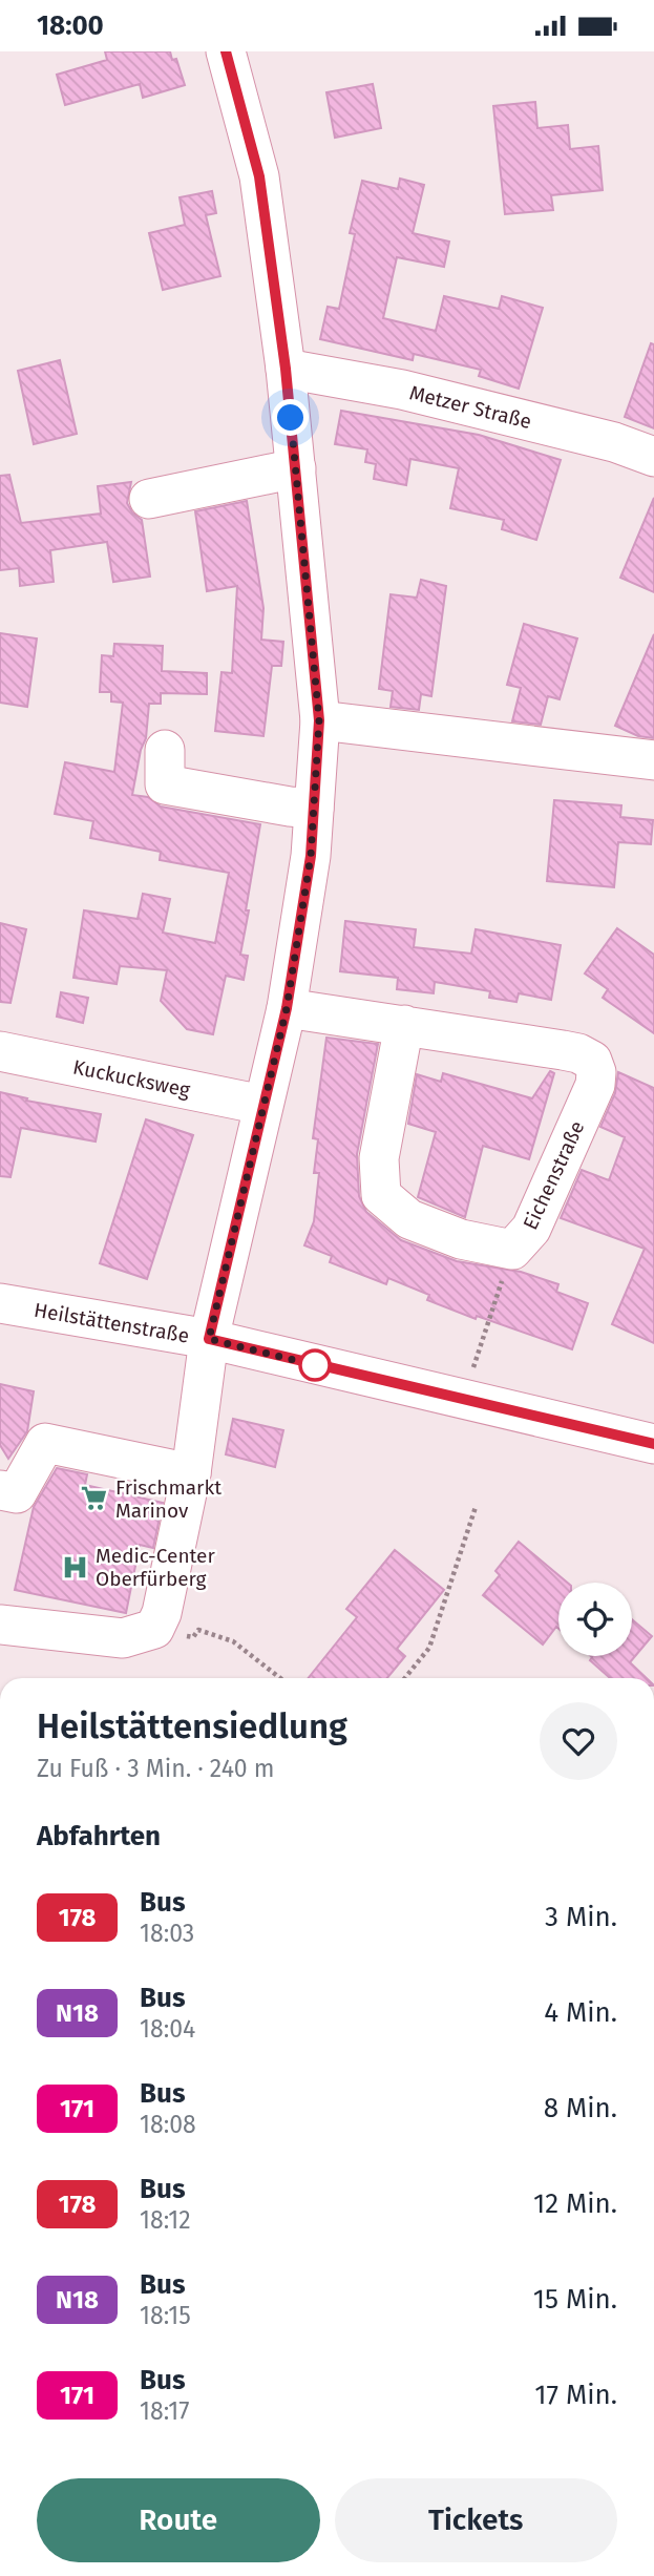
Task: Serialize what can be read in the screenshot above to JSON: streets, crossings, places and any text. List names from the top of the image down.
{
  "streets": {
    "street": [
      "Metzer Straße",
      "Kuckucksweg",
      "Eichenstraße",
      "Heilstättenstraße"
    ]
  },
  "places": {
    "supermarket": ["Frischmarkt Marinov"],
    "hospital": ["Medic-Center Oberfürberg"]
  },
  "lines": ["bus line 178"],
  "page": {
    "status": "18:00",
    "heading": [
      ["Heilstättensiedlung", "Zu Fuß · 3 Min. · 240 m"],
      "Abfahrten"
    ],
    "list": [
      {
        "mark": "178",
        "name": "Bus",
        "note": "18:03",
        "value": "3 Min."
      },
      {
        "mark": "N18",
        "name": "Bus",
        "note": "18:04",
        "value": "4 Min."
      },
      {
        "mark": "171",
        "name": "Bus",
        "note": "18:08",
        "value": "8 Min."
      },
      {
        "mark": "178",
        "name": "Bus",
        "note": "18:12",
        "value": "12 Min."
      },
      {
        "mark": "N18",
        "name": "Bus",
        "note": "18:15",
        "value": "15 Min."
      },
      {
        "mark": "171",
        "name": "Bus",
        "note": "18:17",
        "value": "17 Min."
      }
    ],
    "buttons": ["Route", "Tickets"]
  }
}
